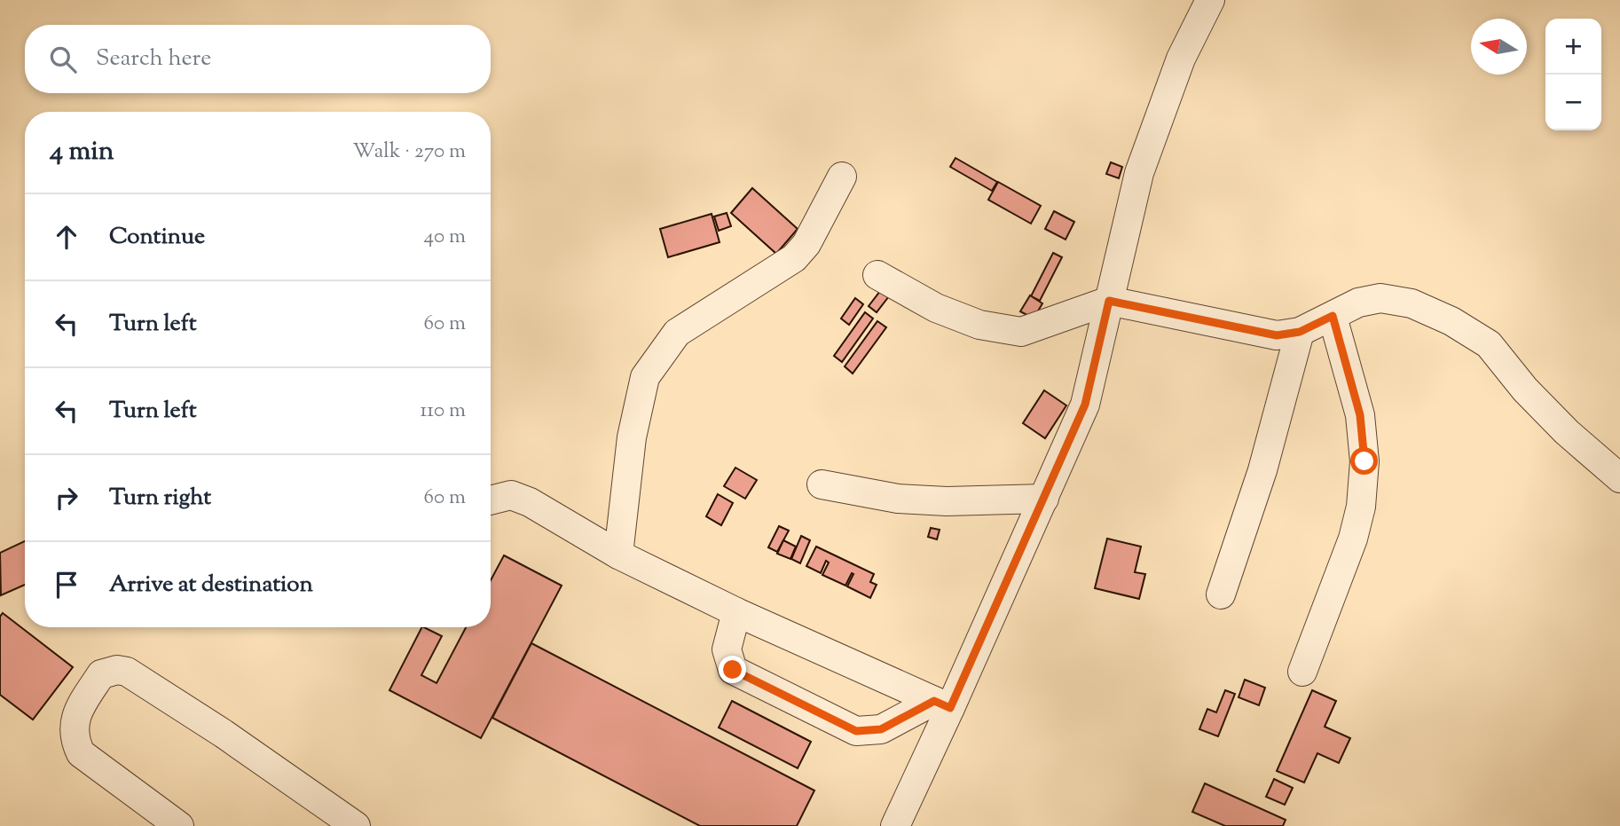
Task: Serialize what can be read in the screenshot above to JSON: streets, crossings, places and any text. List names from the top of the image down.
{
  "north": "left",
  "page": {
    "map_buttons": ["+", "−"],
    "search": "Search here",
    "heading": ["4 min", "Walk · 270 m"],
    "list": [
      ["Continue", "40 m"],
      ["Turn left", "60 m"],
      ["Turn left", "110 m"],
      ["Turn right", "60 m"],
      "Arrive at destination"
    ]
  }
}
